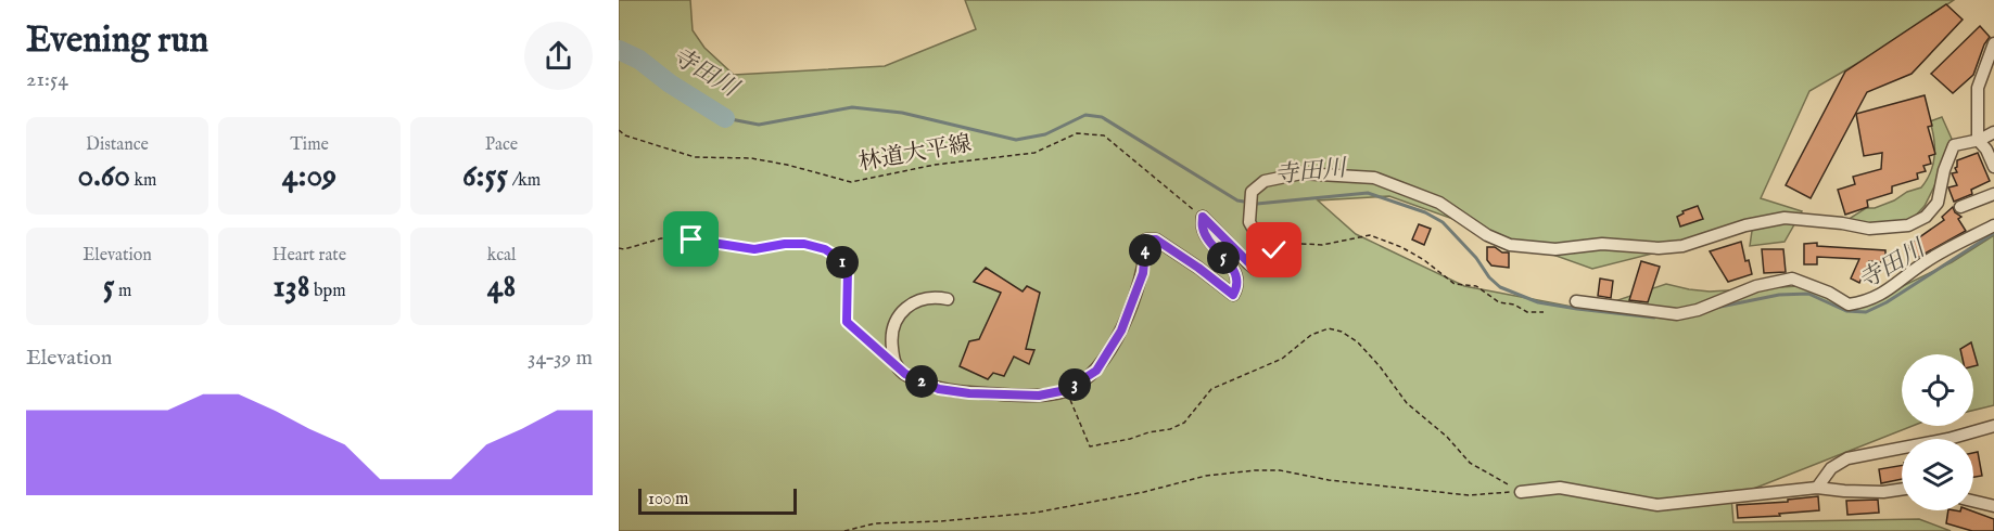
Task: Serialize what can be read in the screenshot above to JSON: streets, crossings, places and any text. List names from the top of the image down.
{
  "streets": {
    "path": ["林道大平線"]
  },
  "water": ["寺田川"],
  "scale_bar": "100 m",
  "page": {
    "heading": ["Evening run", "21:54"],
    "stats": [
      ["Distance", "0.60 km"],
      ["Time", "4:09"],
      ["Pace", "6:55 /km"],
      ["Elevation", "5 m"],
      ["Heart rate", "138 bpm"],
      ["kcal", "48"]
    ],
    "pins": [
      "4",
      "5",
      "1",
      "2",
      "3"
    ],
    "chart": ["Elevation", "34–39 m"],
    "scale": "100 m"
  }
}
